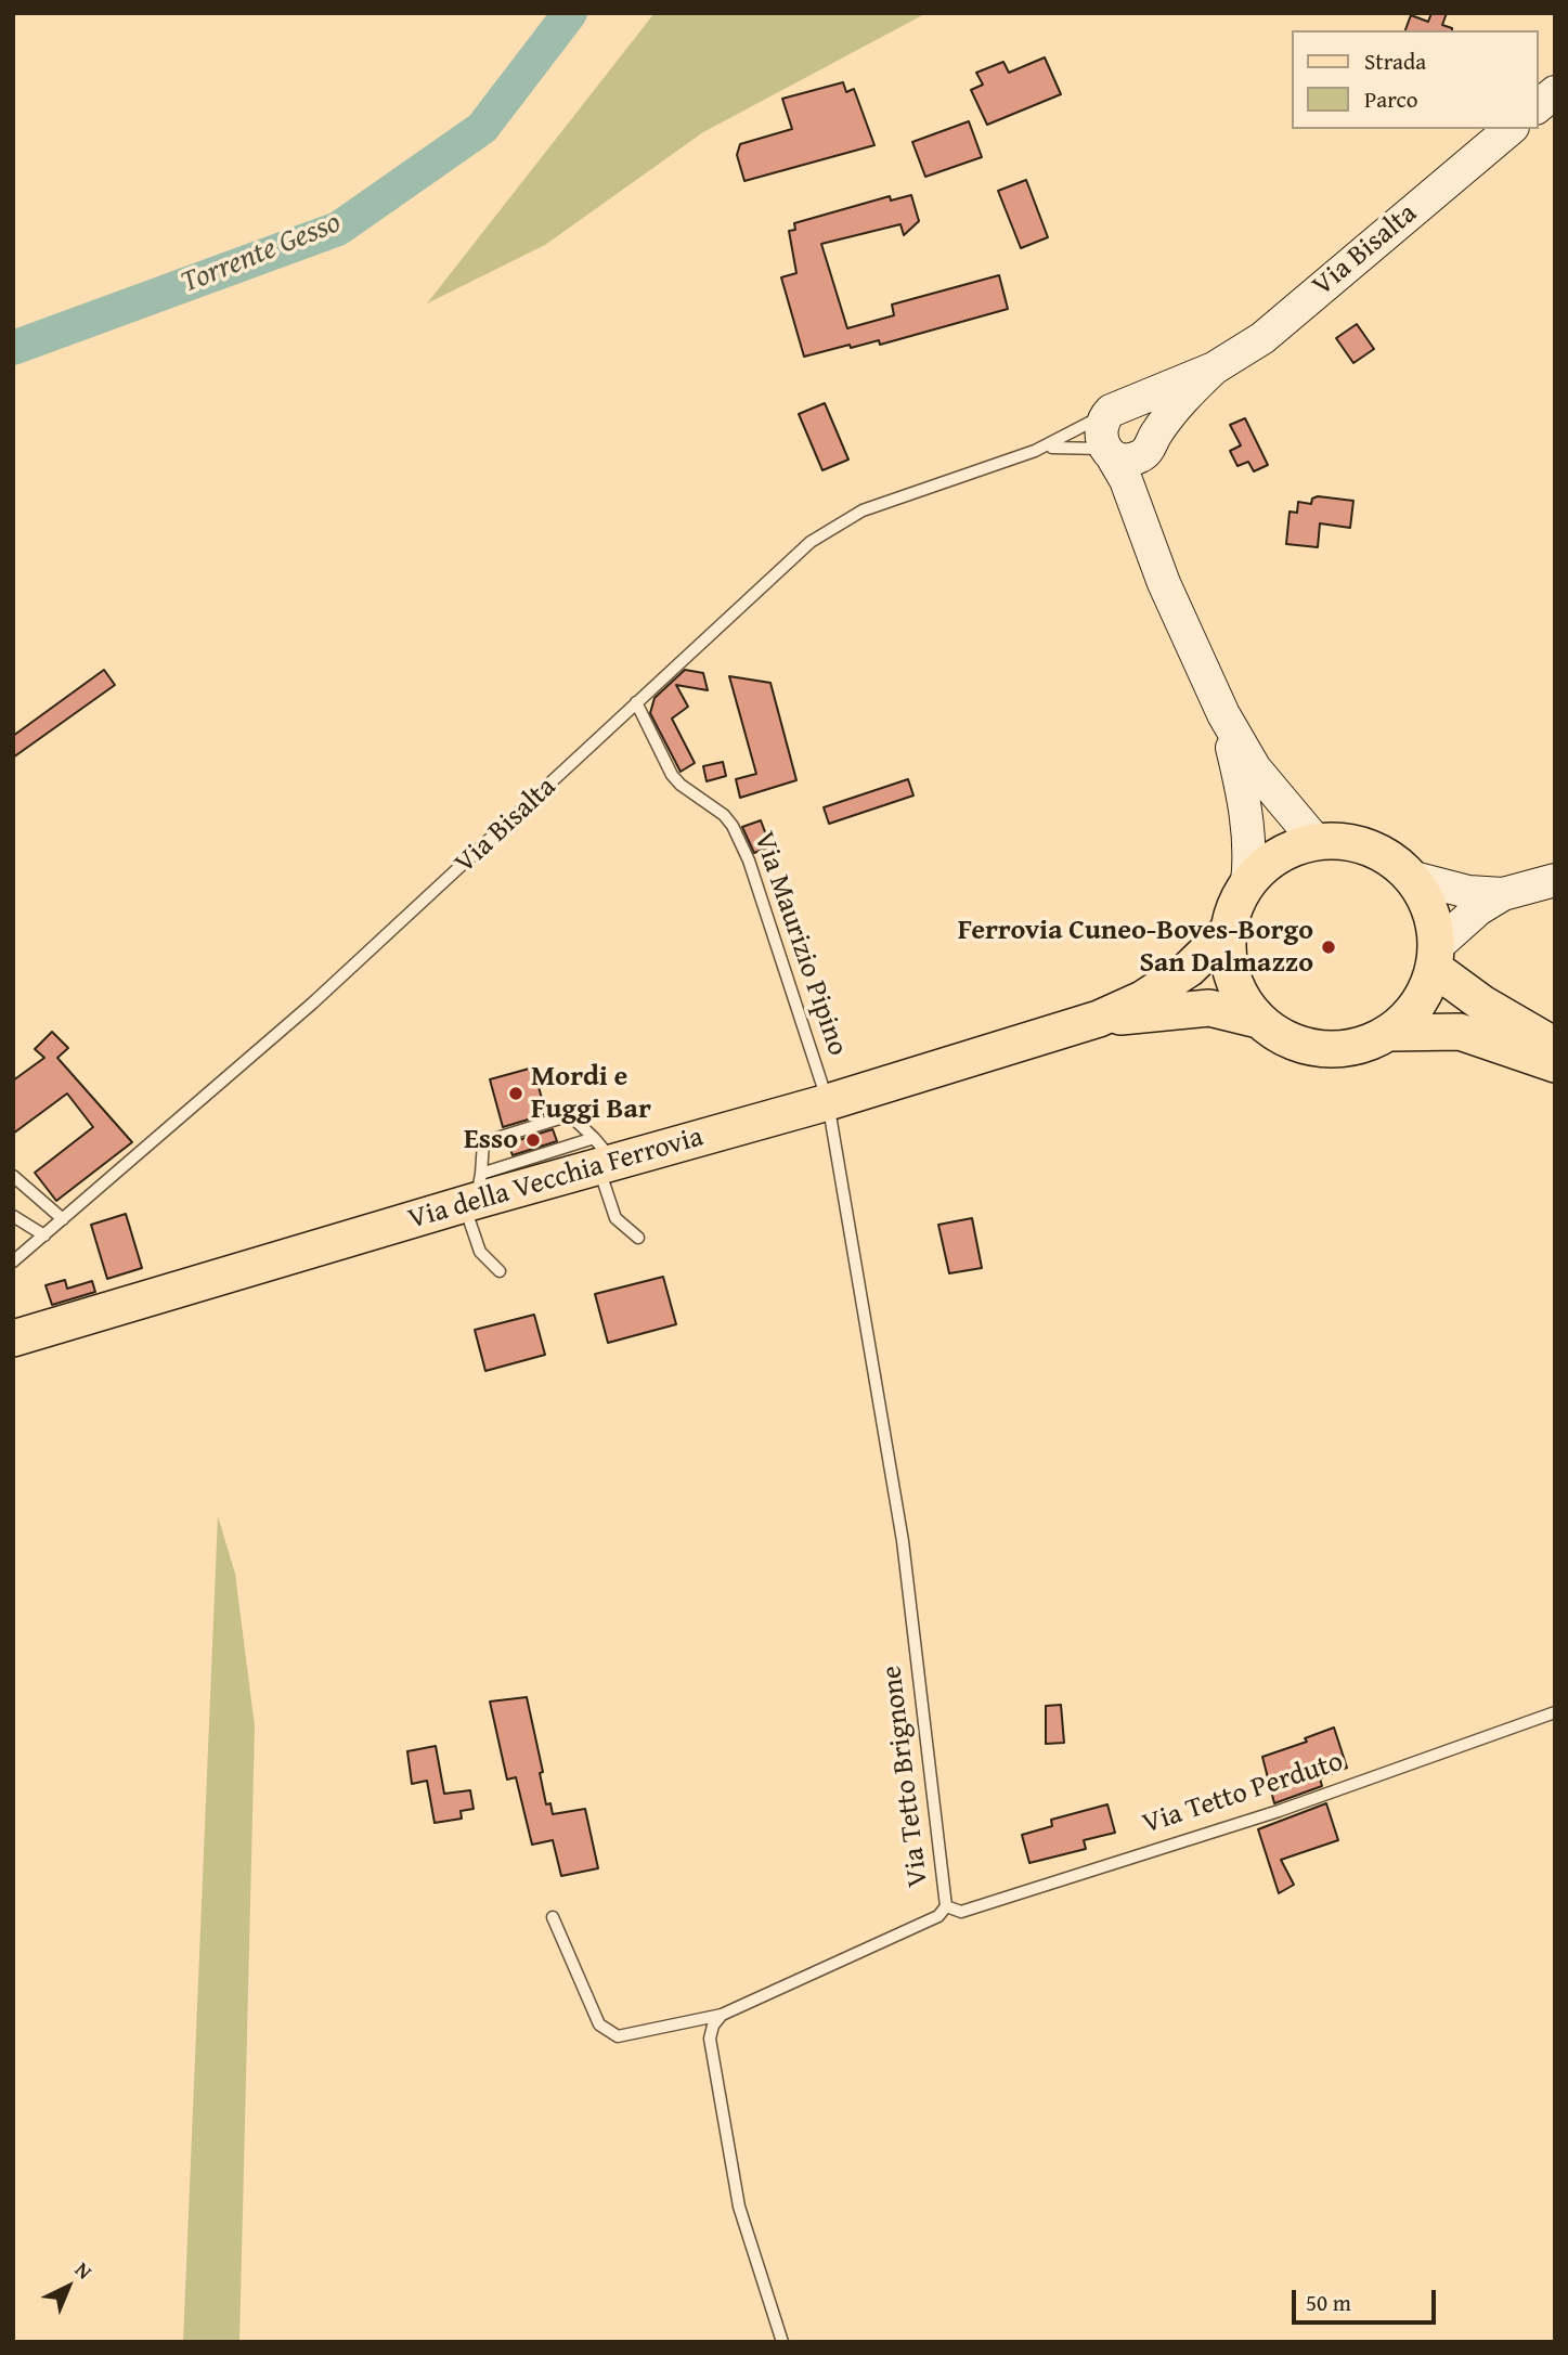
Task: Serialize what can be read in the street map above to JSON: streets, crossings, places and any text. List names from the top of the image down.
{
  "streets": {
    "main road": ["Via Bisalta", "Via della Vecchia Ferrovia"],
    "lane": ["Via Maurizio Pipino", "Via Tetto Brignone", "Via Tetto Perduto"]
  },
  "crossings": [
    ["Via Bisalta", "Via Maurizio Pipino"],
    ["Via Maurizio Pipino", "Via della Vecchia Ferrovia"],
    ["Via Maurizio Pipino", "Via Tetto Brignone"],
    ["Via della Vecchia Ferrovia", "Via Tetto Brignone"],
    ["Via Tetto Brignone", "Via Tetto Perduto"]
  ],
  "water": ["Torrente Gesso"],
  "places": ["Ferrovia Cuneo-Boves-Borgo San Dalmazzo", "Mordi e Fuggi Bar", "Esso"],
  "legend": ["Strada", "Parco"],
  "scale_bar": "50 m",
  "north": "top right"
}
